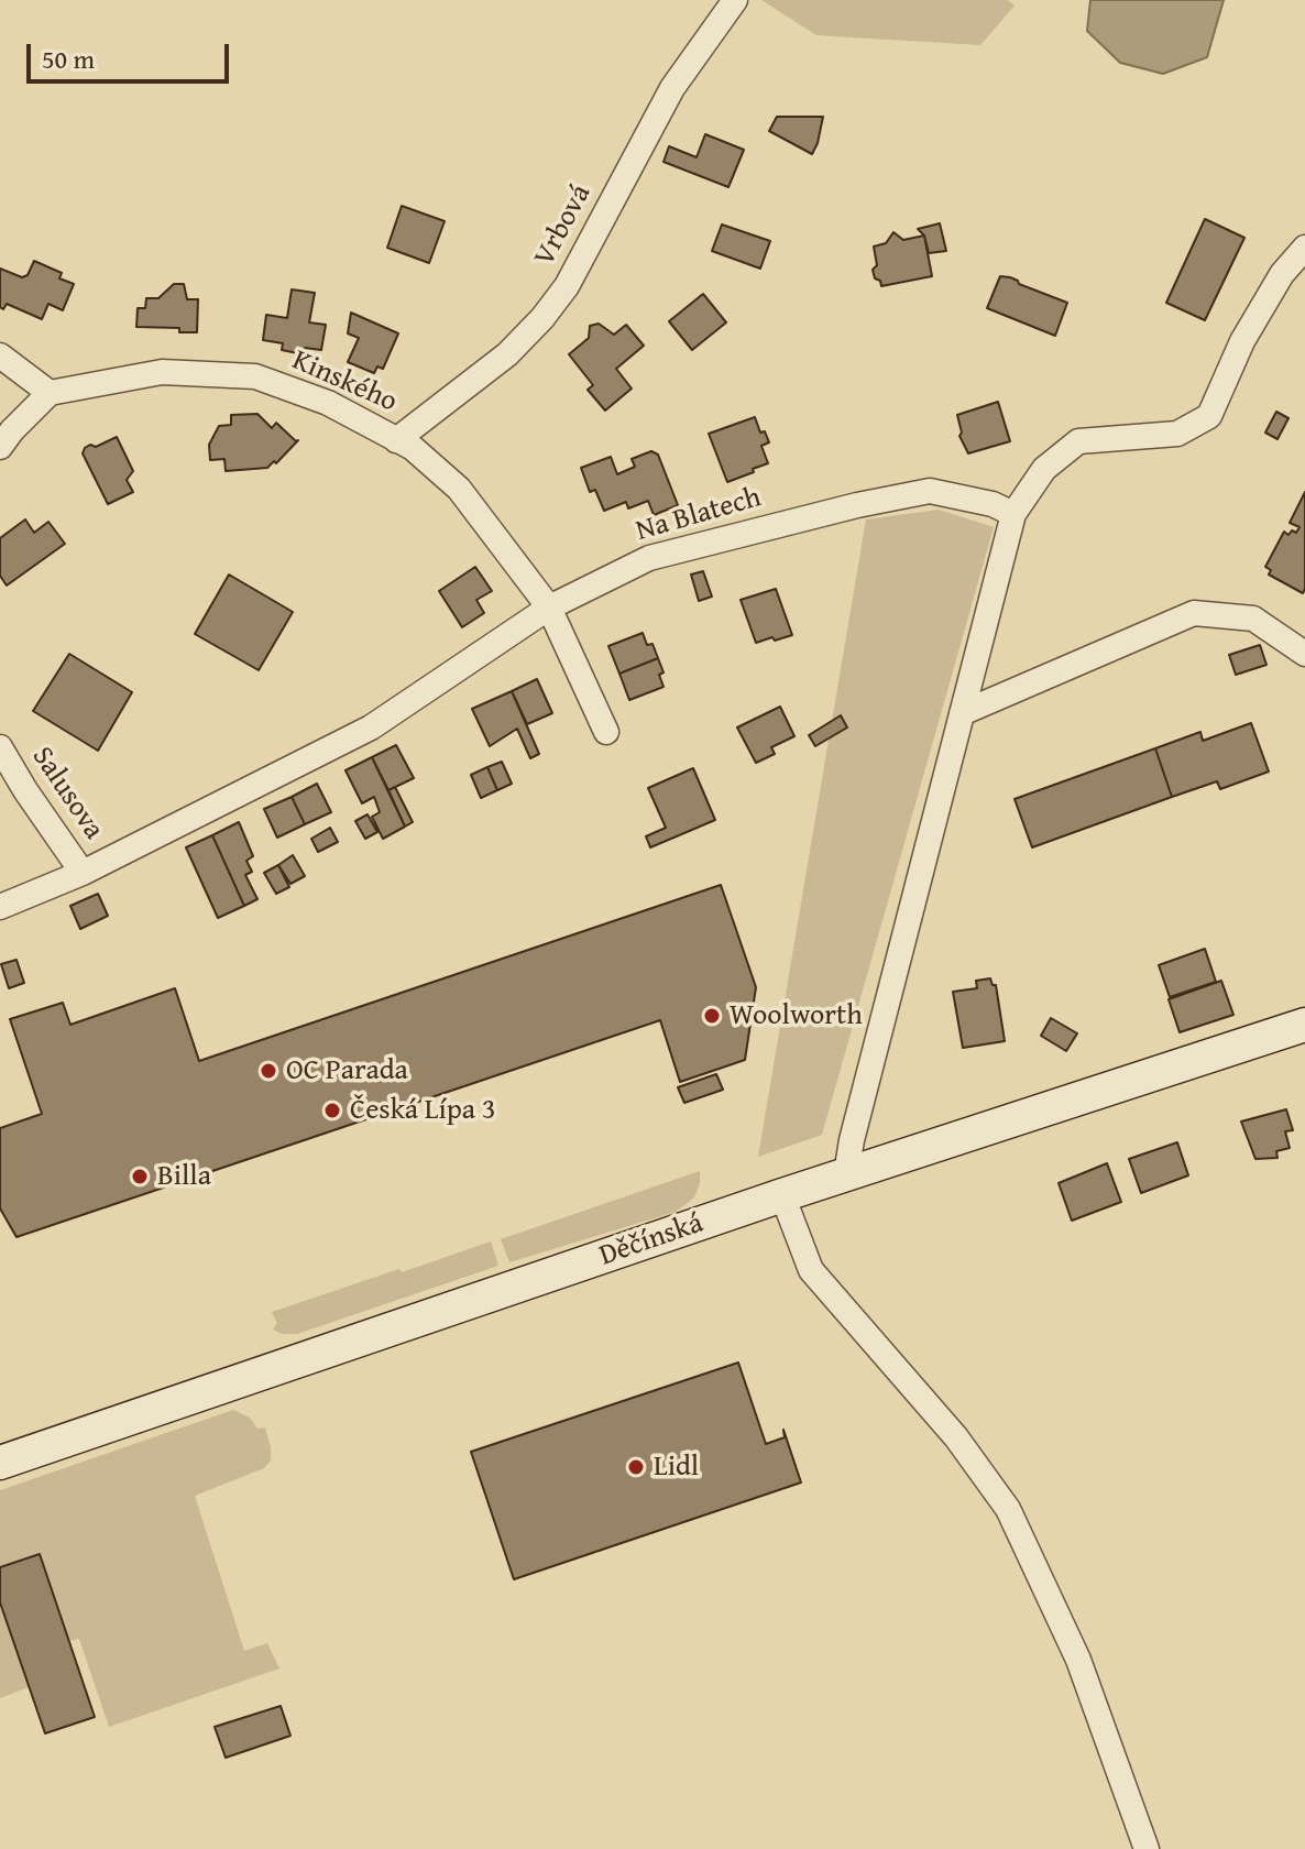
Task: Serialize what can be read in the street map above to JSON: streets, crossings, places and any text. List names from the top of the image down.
{
  "streets": {
    "main road": ["Děčínská"],
    "street": [
      "Vrbová",
      "Kinského",
      "Na Blatech",
      "Salusova"
    ]
  },
  "crossings": [
    ["Vrbová", "Kinského"],
    ["Kinského", "Na Blatech"],
    ["Na Blatech", "Salusova"]
  ],
  "places": [
    "Woolworth",
    "OC Parada",
    "Česká Lípa 3",
    "Billa",
    "Lidl"
  ],
  "scale_bar": "50 m"
}
